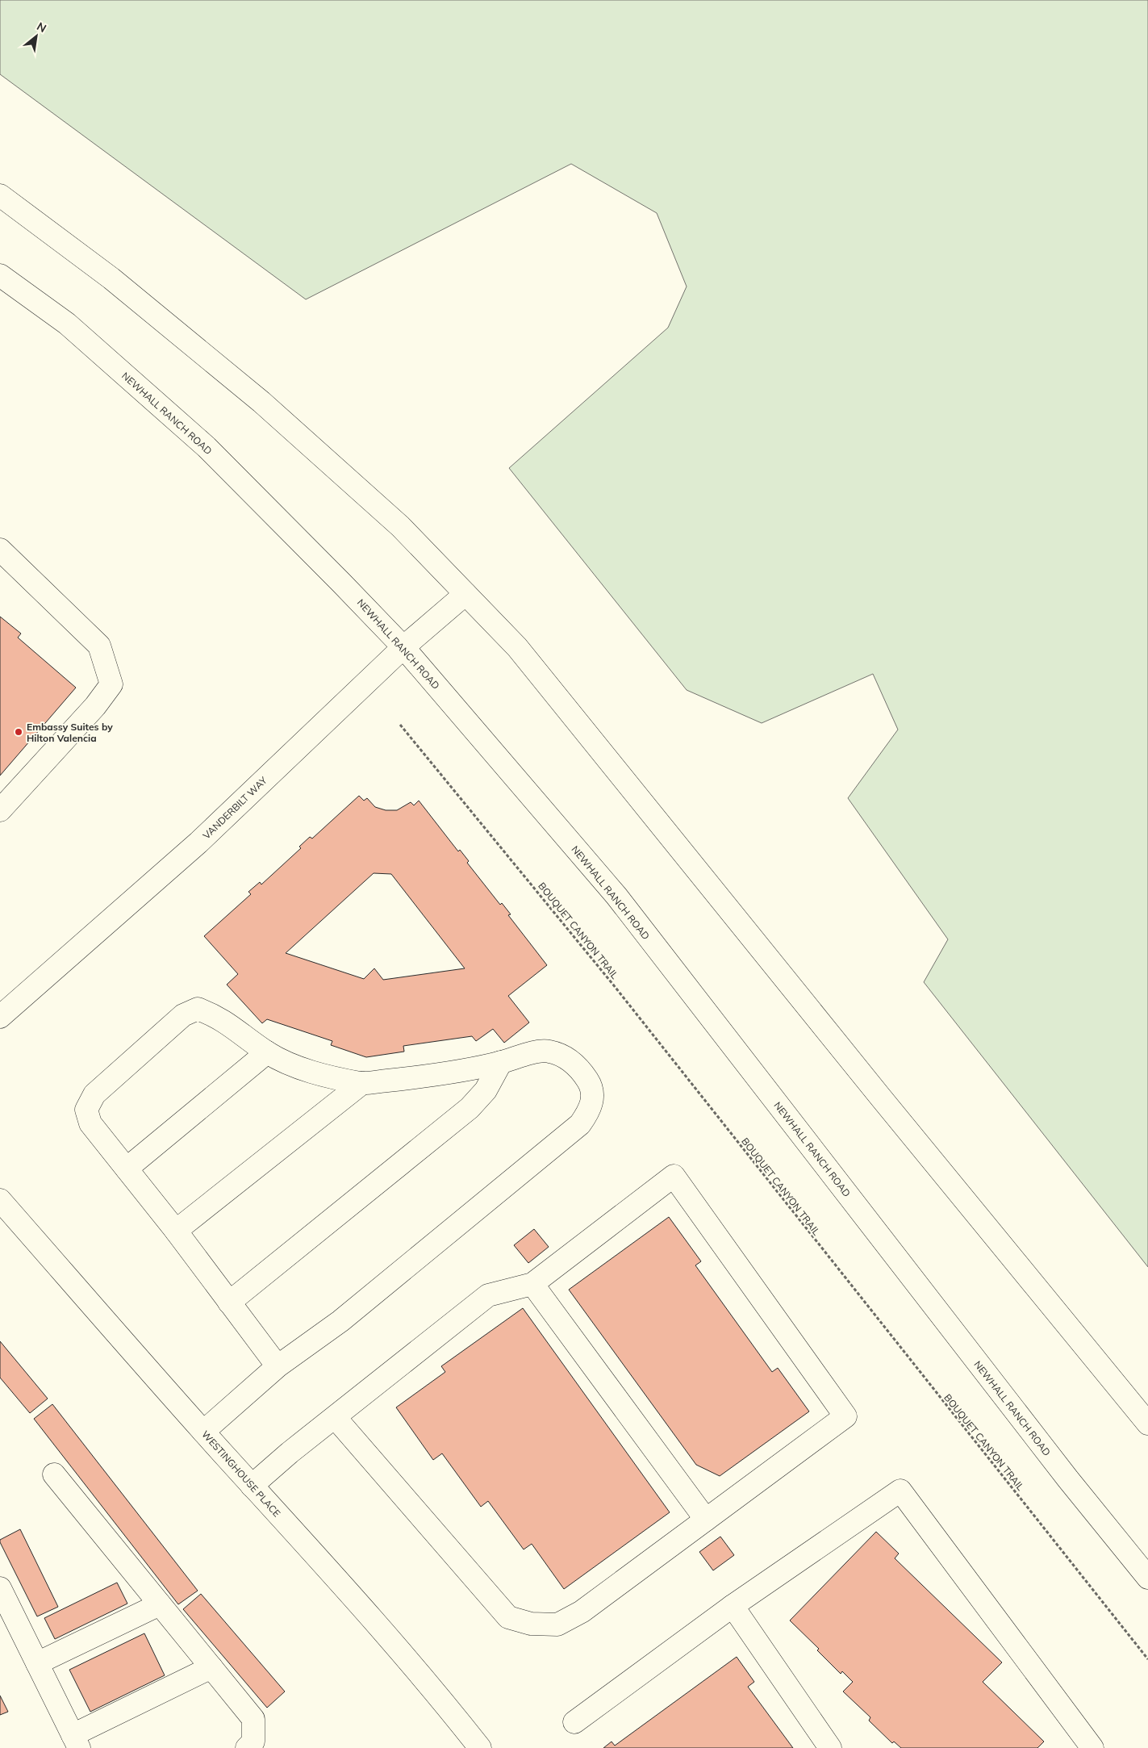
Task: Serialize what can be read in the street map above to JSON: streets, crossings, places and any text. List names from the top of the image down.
{
  "streets": {
    "main road": ["NEWHALL RANCH ROAD", "VANDERBILT WAY", "WESTINGHOUSE PLACE"],
    "path": ["BOUQUET CANYON TRAIL"]
  },
  "crossings": [
    ["NEWHALL RANCH ROAD", "VANDERBILT WAY"]
  ],
  "places": ["Embassy Suites by Hilton Valencia"],
  "north": "top right"
}
